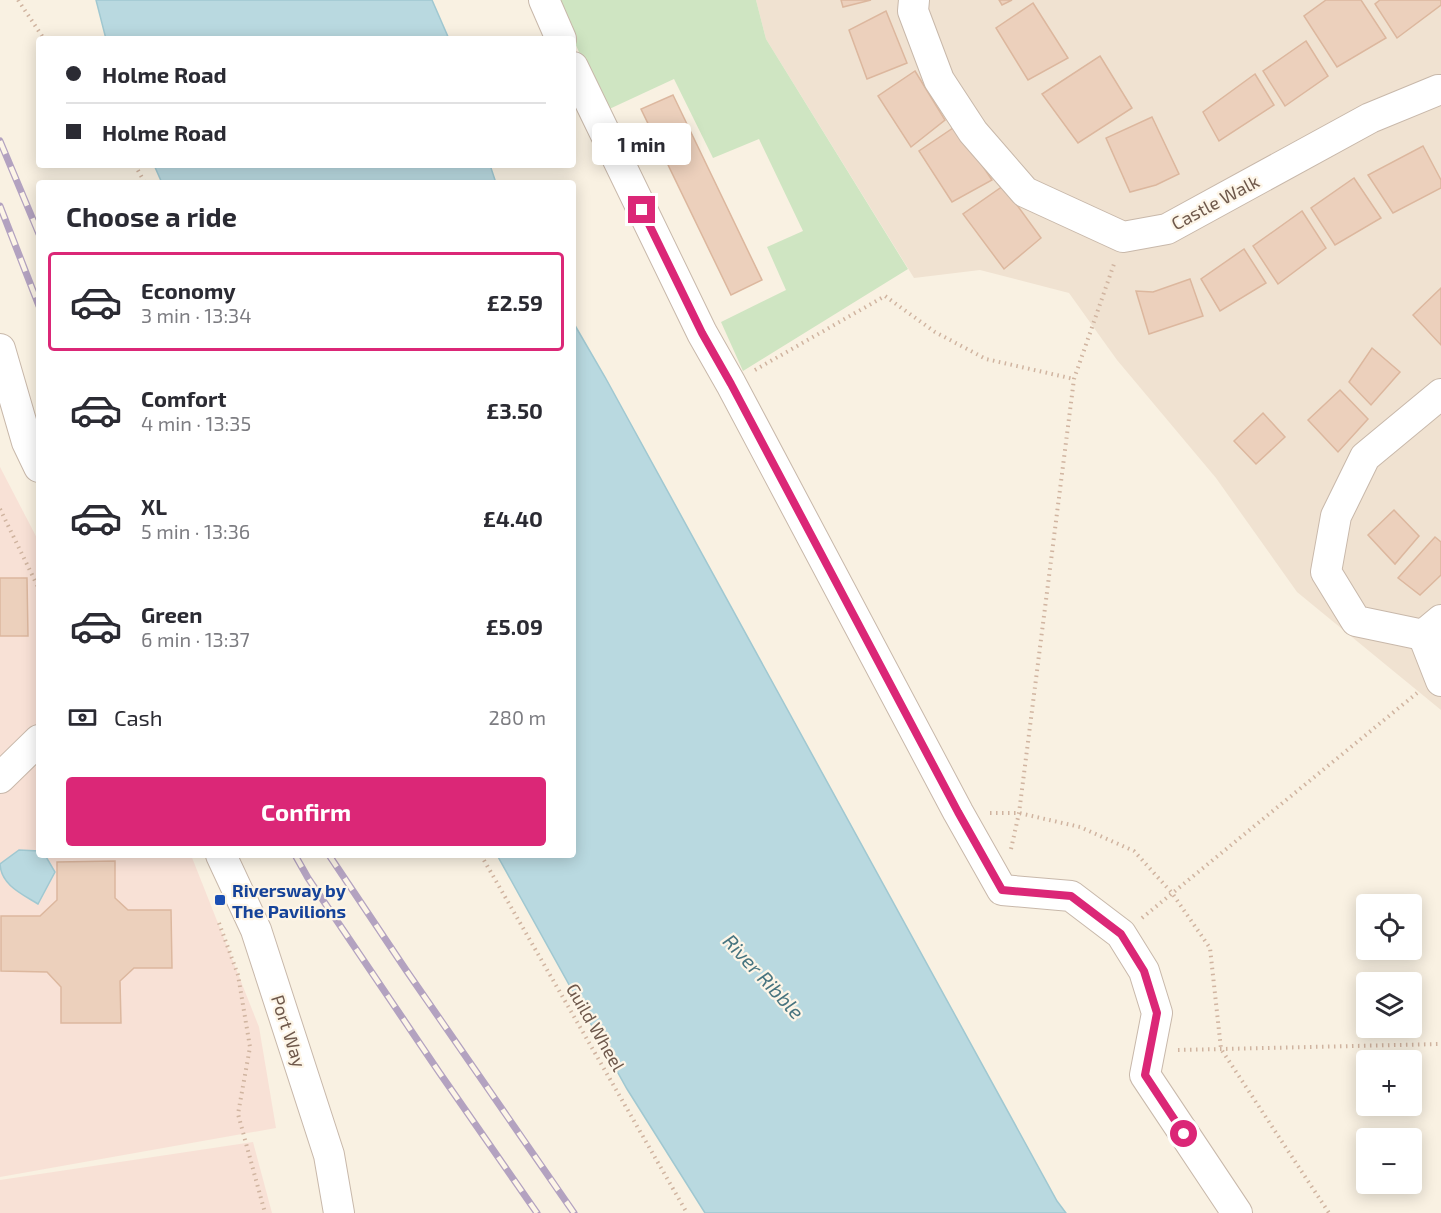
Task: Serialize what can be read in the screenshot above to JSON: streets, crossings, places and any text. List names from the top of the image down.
{
  "streets": {
    "street": ["Castle Walk", "Port Way"],
    "path": ["Guild Wheel"]
  },
  "water": ["River Ribble"],
  "places": {
    "transit": ["Riversway by The Pavilions"]
  },
  "page": {
    "banner": ["Holme Road", "Holme Road"],
    "bubble": "1 min",
    "heading": "Choose a ride",
    "list": [
      {
        "name": "Economy",
        "note": "3 min · 13:34",
        "value": "£2.59"
      },
      {
        "name": "Comfort",
        "note": "4 min · 13:35",
        "value": "£3.50"
      },
      {
        "name": "XL",
        "note": "5 min · 13:36",
        "value": "£4.40"
      },
      {
        "name": "Green",
        "note": "6 min · 13:37",
        "value": "£5.09"
      }
    ],
    "pay": ["Cash", "280 m"],
    "buttons": "Confirm",
    "map_buttons": ["+", "−"]
  }
}
